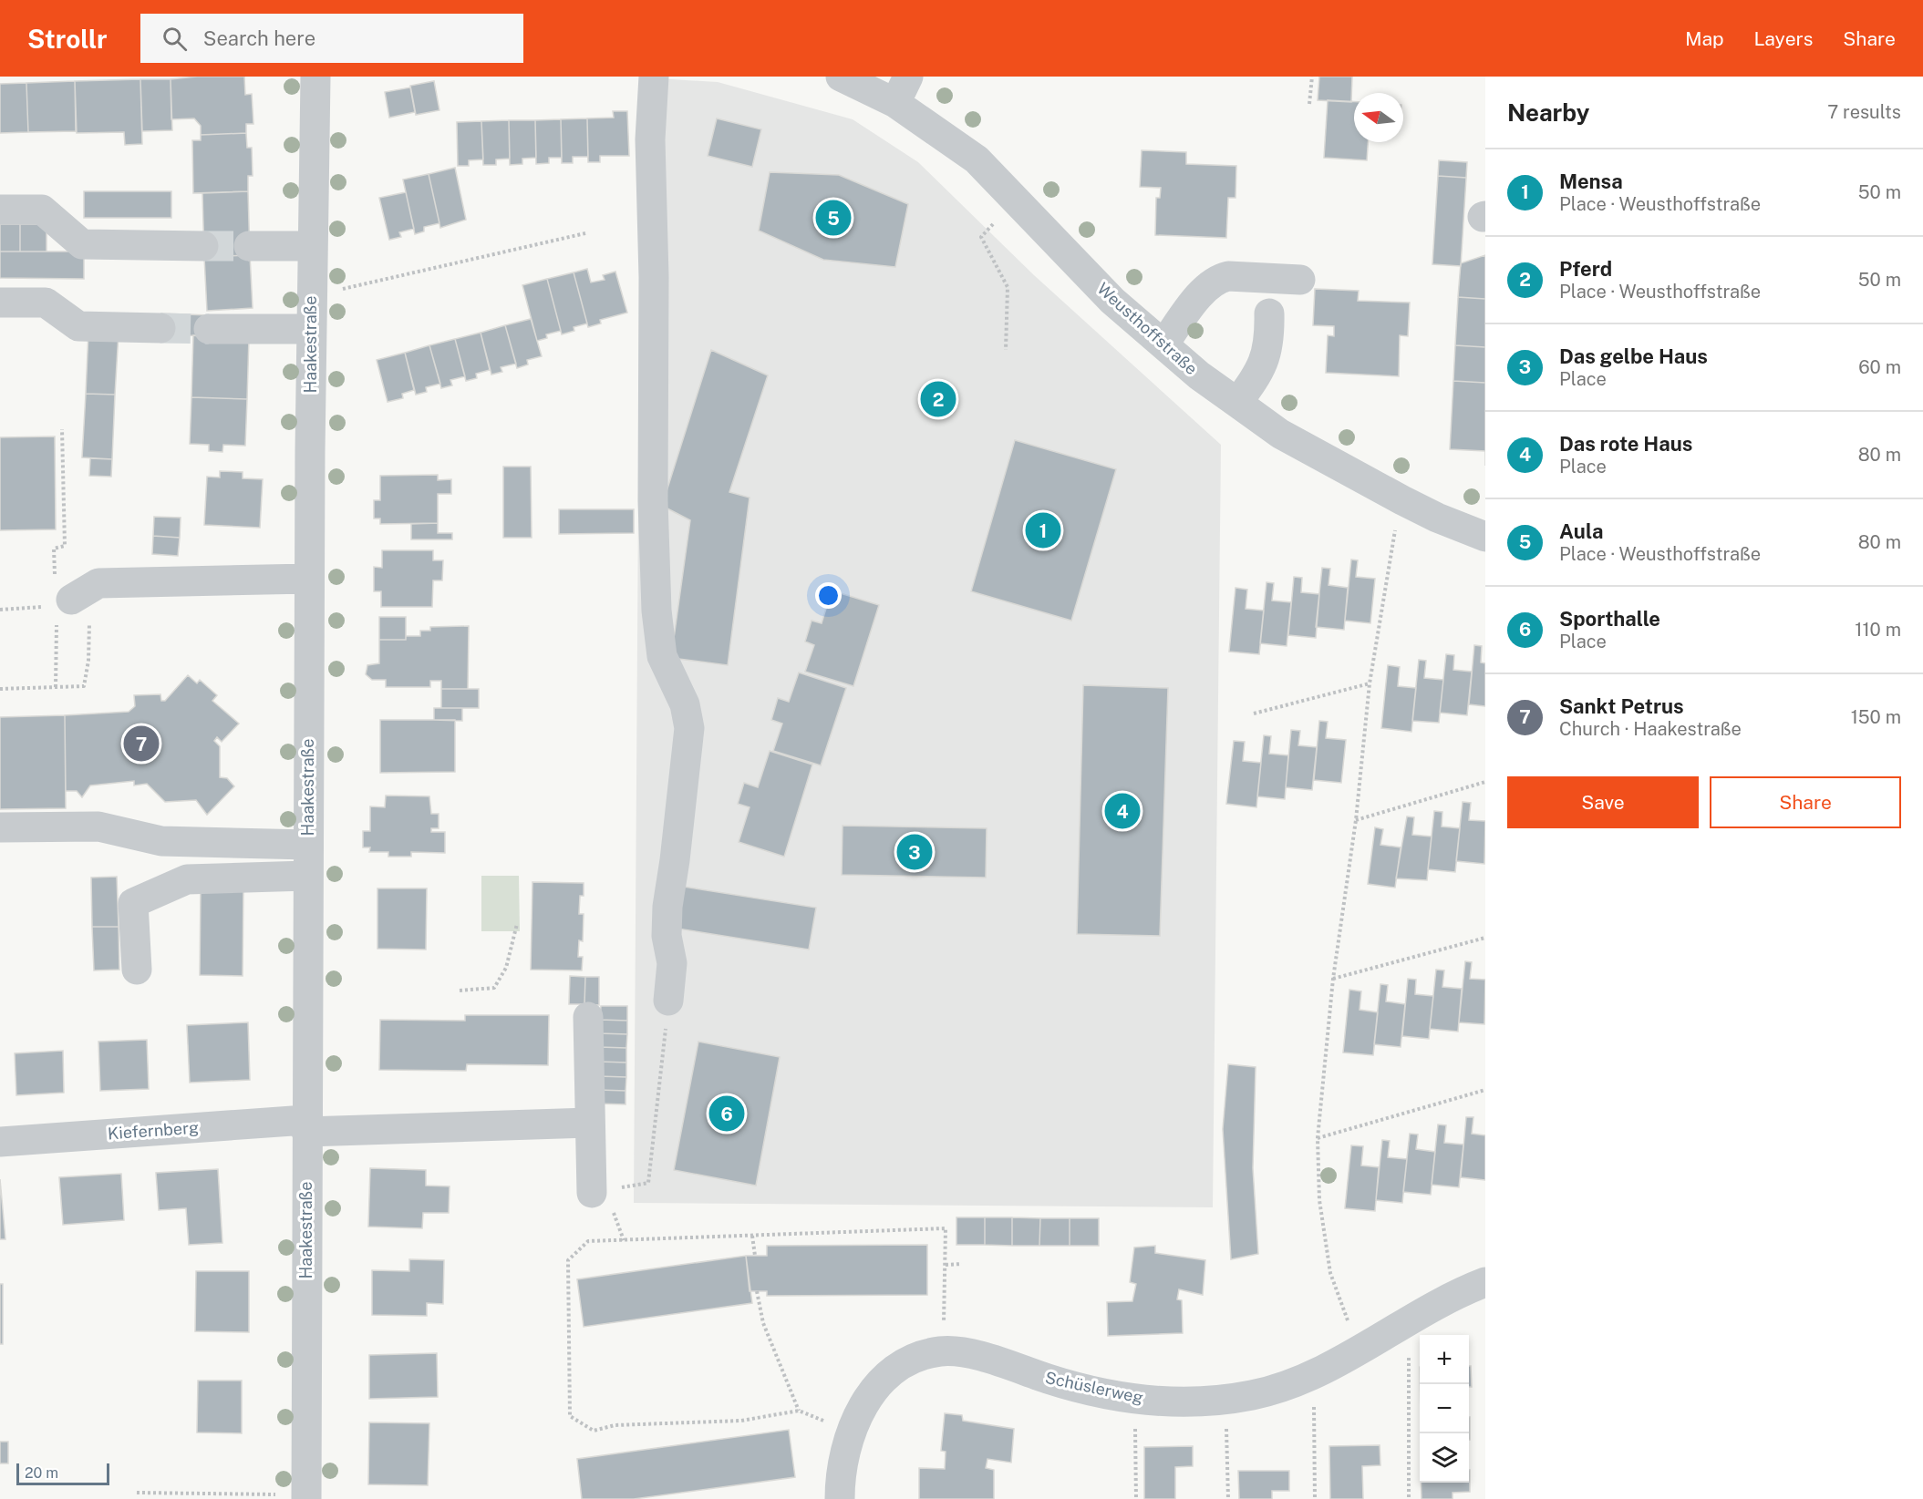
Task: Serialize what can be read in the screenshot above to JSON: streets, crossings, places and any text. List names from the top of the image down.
{
  "streets": {
    "street": [
      "Weusthoffstraße",
      "Haakestraße",
      "Kiefernberg",
      "Schüslerweg"
    ]
  },
  "crossings": [
    ["Haakestraße", "Kiefernberg"]
  ],
  "scale_bar": "20 m",
  "north": "left",
  "page": {
    "header": "Strollr",
    "search": "Search here",
    "nav": ["Map", "Layers", "Share"],
    "heading": ["Nearby", "7 results"],
    "list": [
      {
        "mark": "1",
        "name": "Mensa",
        "note": "Place · Weusthoffstraße",
        "value": "50 m"
      },
      {
        "mark": "2",
        "name": "Pferd",
        "note": "Place · Weusthoffstraße",
        "value": "50 m"
      },
      {
        "mark": "3",
        "name": "Das gelbe Haus",
        "note": "Place",
        "value": "60 m"
      },
      {
        "mark": "4",
        "name": "Das rote Haus",
        "note": "Place",
        "value": "80 m"
      },
      {
        "mark": "5",
        "name": "Aula",
        "note": "Place · Weusthoffstraße",
        "value": "80 m"
      },
      {
        "mark": "6",
        "name": "Sporthalle",
        "note": "Place",
        "value": "110 m"
      },
      {
        "mark": "7",
        "name": "Sankt Petrus",
        "note": "Church · Haakestraße",
        "value": "150 m"
      }
    ],
    "pins": [
      "5",
      "2",
      "1",
      "7",
      "4",
      "3",
      "6"
    ],
    "buttons": ["Save", "Share"],
    "map_buttons": ["+", "−"],
    "scale": "20 m"
  }
}
